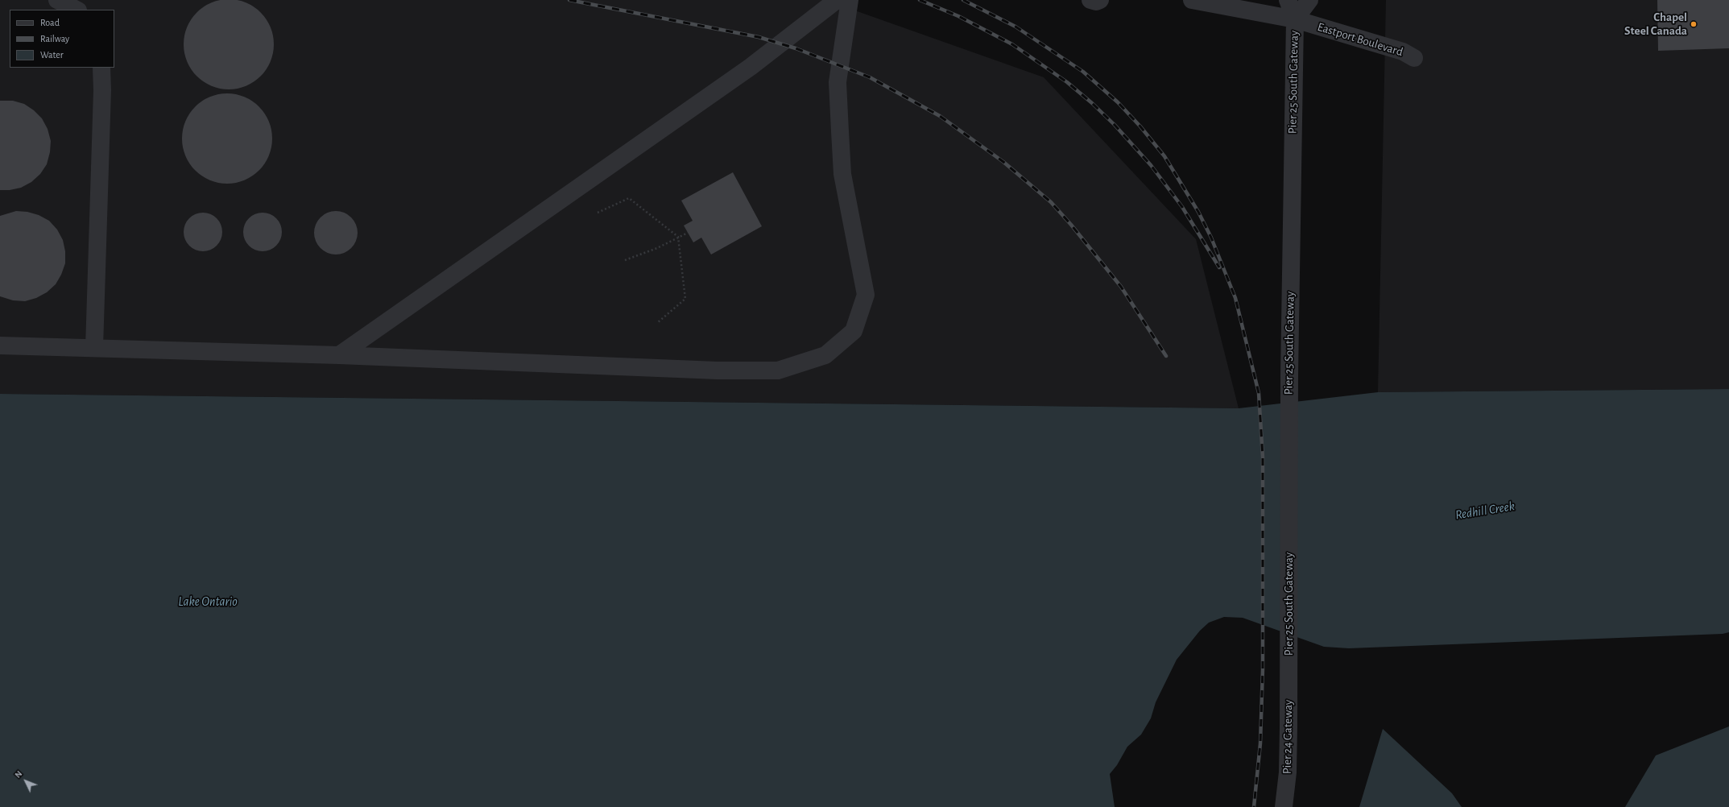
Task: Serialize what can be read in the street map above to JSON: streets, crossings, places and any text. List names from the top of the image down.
{
  "streets": {
    "street": ["Eastport Boulevard", "Pier 25 South Gateway", "Pier 24 Gateway"]
  },
  "crossings": [
    ["Eastport Boulevard", "Pier 25 South Gateway"],
    ["Pier 25 South Gateway", "Pier 24 Gateway"]
  ],
  "water": ["Redhill Creek", "Lake Ontario"],
  "places": ["Chapel Steel Canada"],
  "legend": ["Road", "Railway", "Water"],
  "north": "top left"
}
